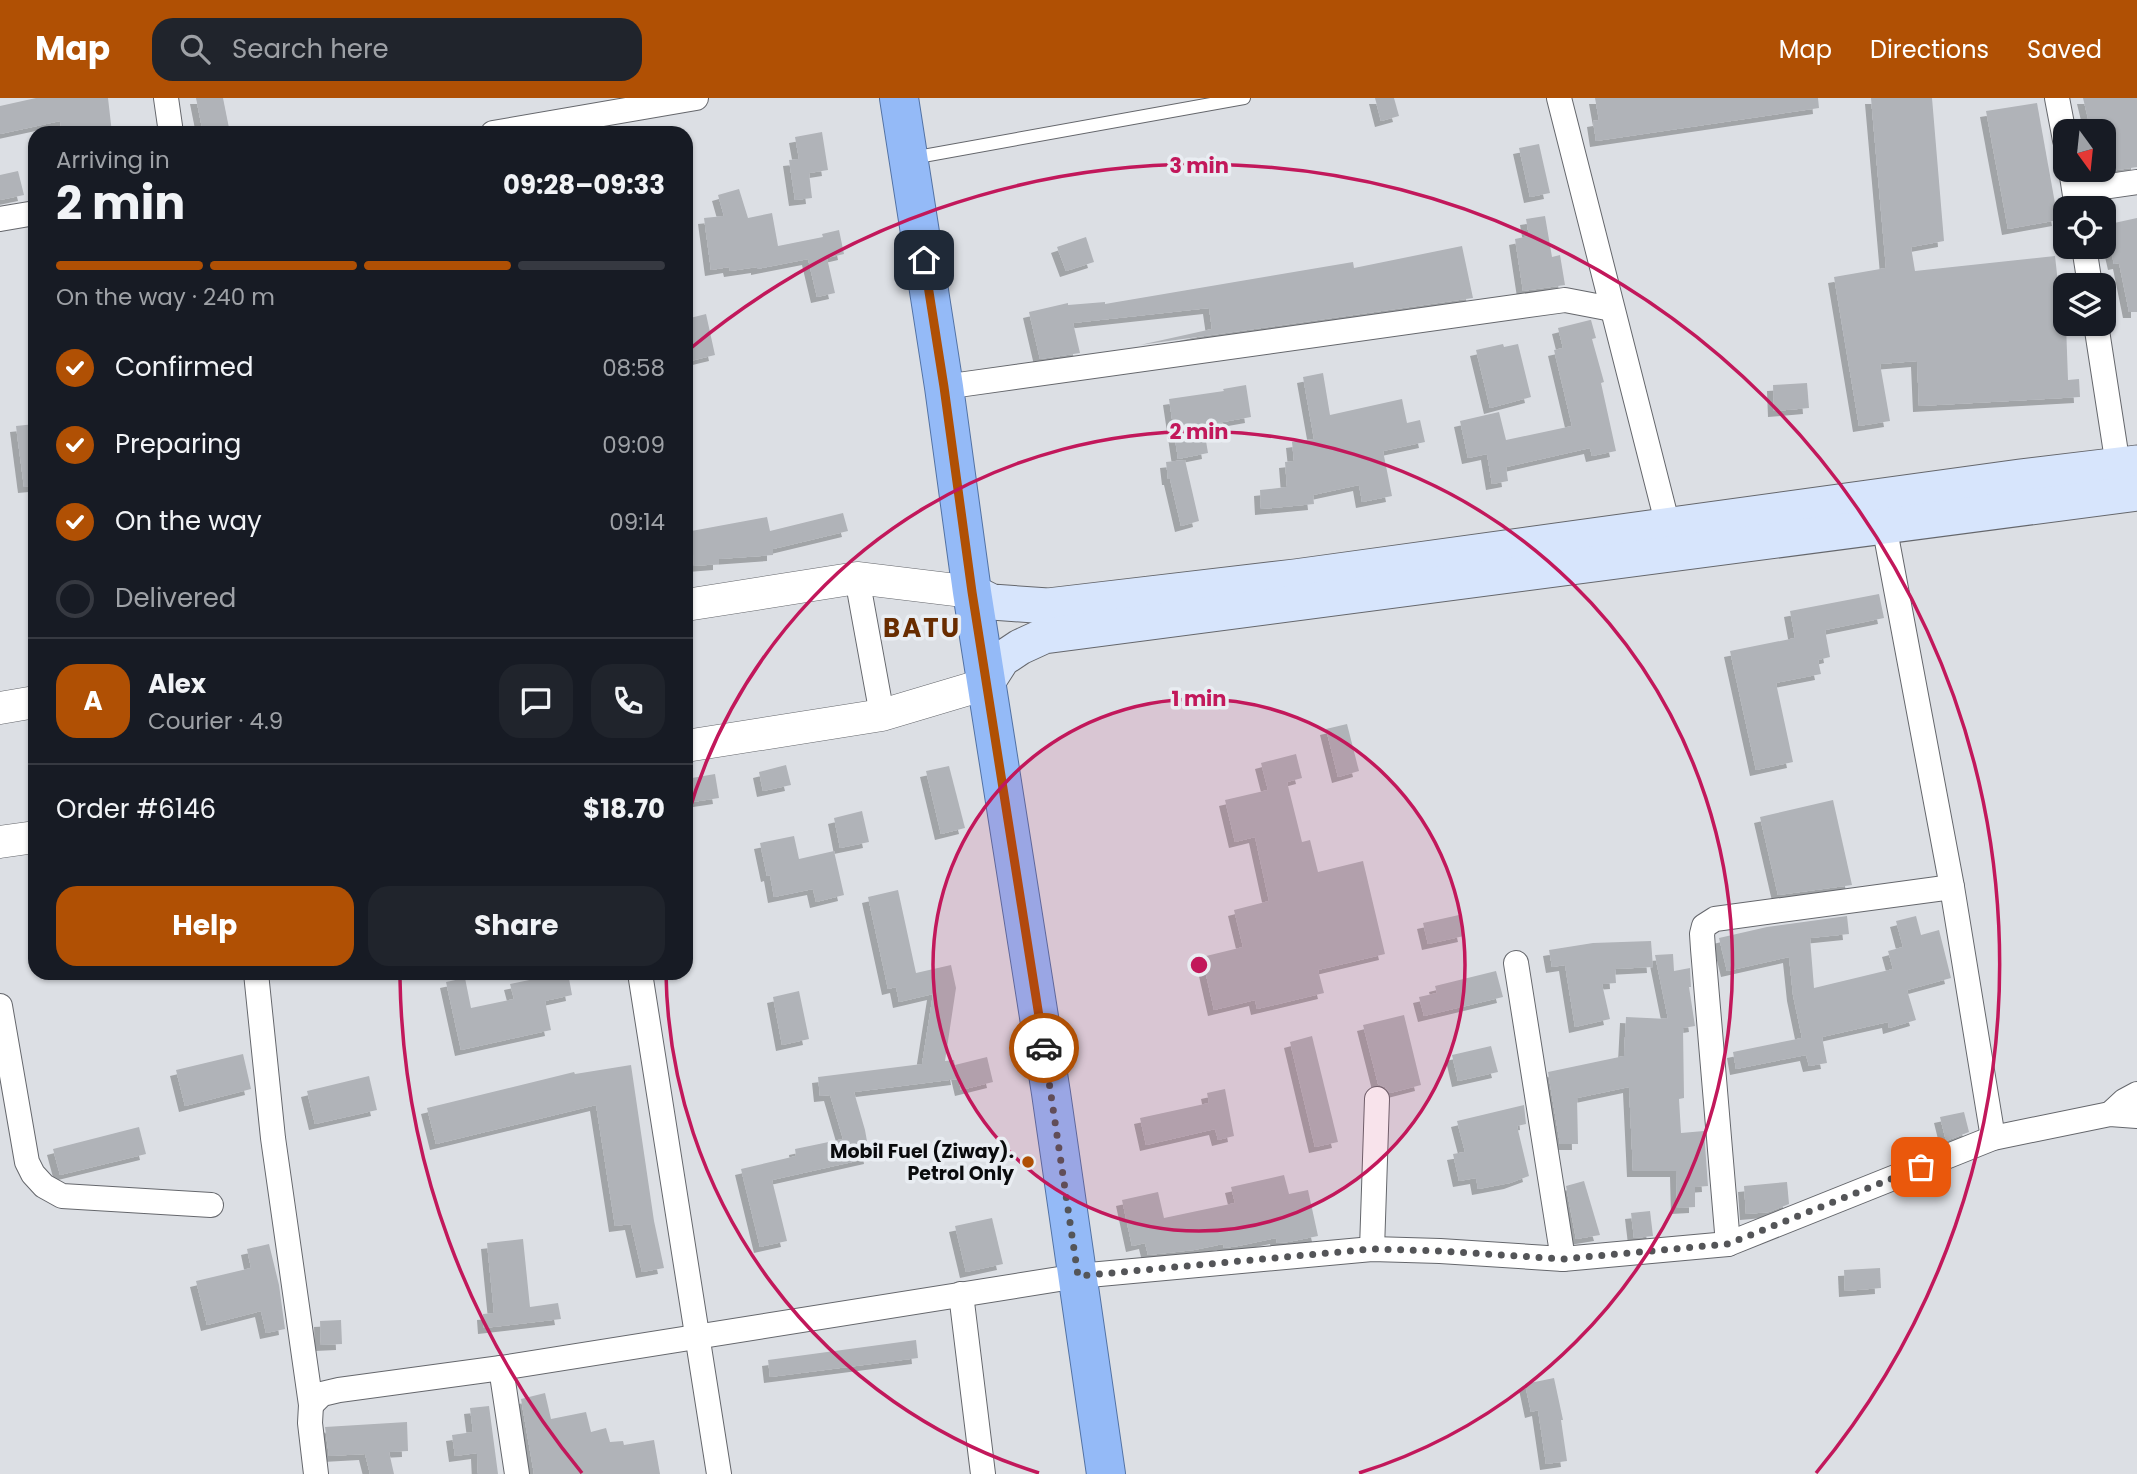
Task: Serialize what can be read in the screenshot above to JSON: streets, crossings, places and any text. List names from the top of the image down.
{
  "districts": ["BATU"],
  "places": ["Mobil Fuel (Ziway). Petrol Only"],
  "north": "bottom",
  "page": {
    "header": "Map",
    "search": "Search here",
    "nav": ["Map", "Directions", "Saved"],
    "heading": ["2 min", "Arriving in", "09:28–09:33"],
    "panel": [
      "Alex",
      "Courier · 4.9",
      "Order #6146",
      "$18.70"
    ],
    "bar": "On the way · 240 m",
    "list": [
      ["Confirmed", "08:58"],
      ["Preparing", "09:09"],
      ["On the way", "09:14"],
      "Delivered"
    ],
    "round": "A",
    "buttons": ["Help", "Share"]
  },
  "rings": ["3 min", "2 min", "1 min"]
}
